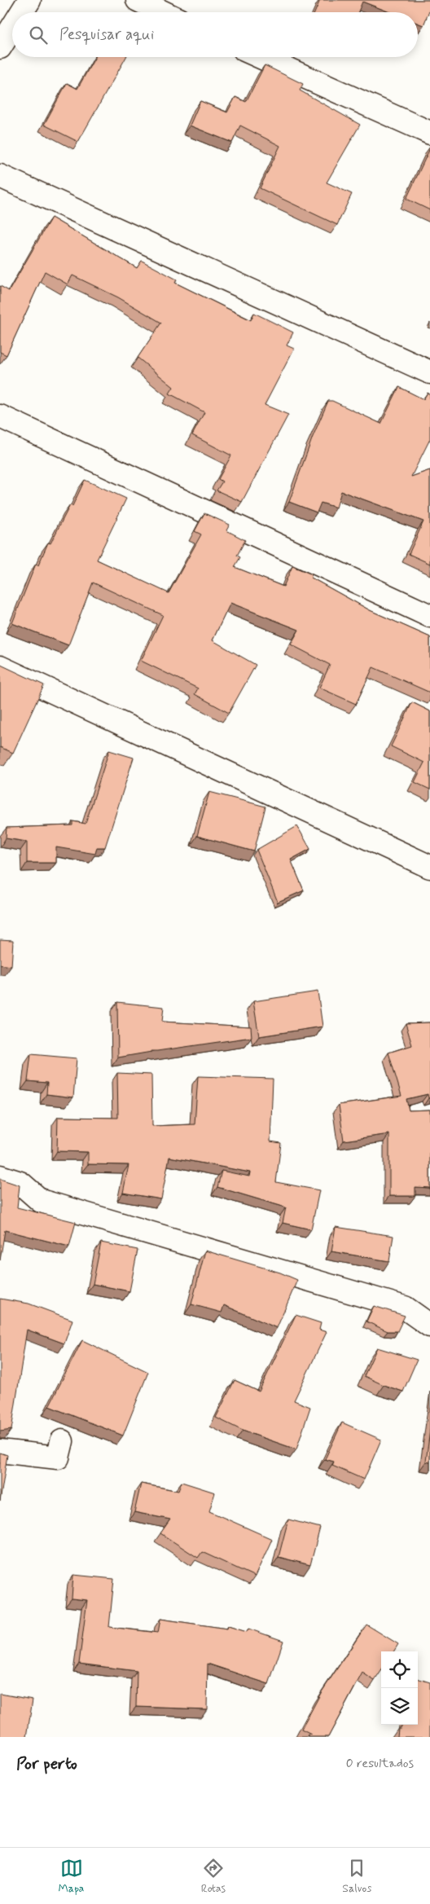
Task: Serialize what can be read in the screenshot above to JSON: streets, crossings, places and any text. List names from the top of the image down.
{
  "page": {
    "search": "Pesquisar aqui",
    "heading": ["Por perto", "0 resultados"],
    "nav": ["Mapa", "Rotas", "Salvos"]
  }
}
